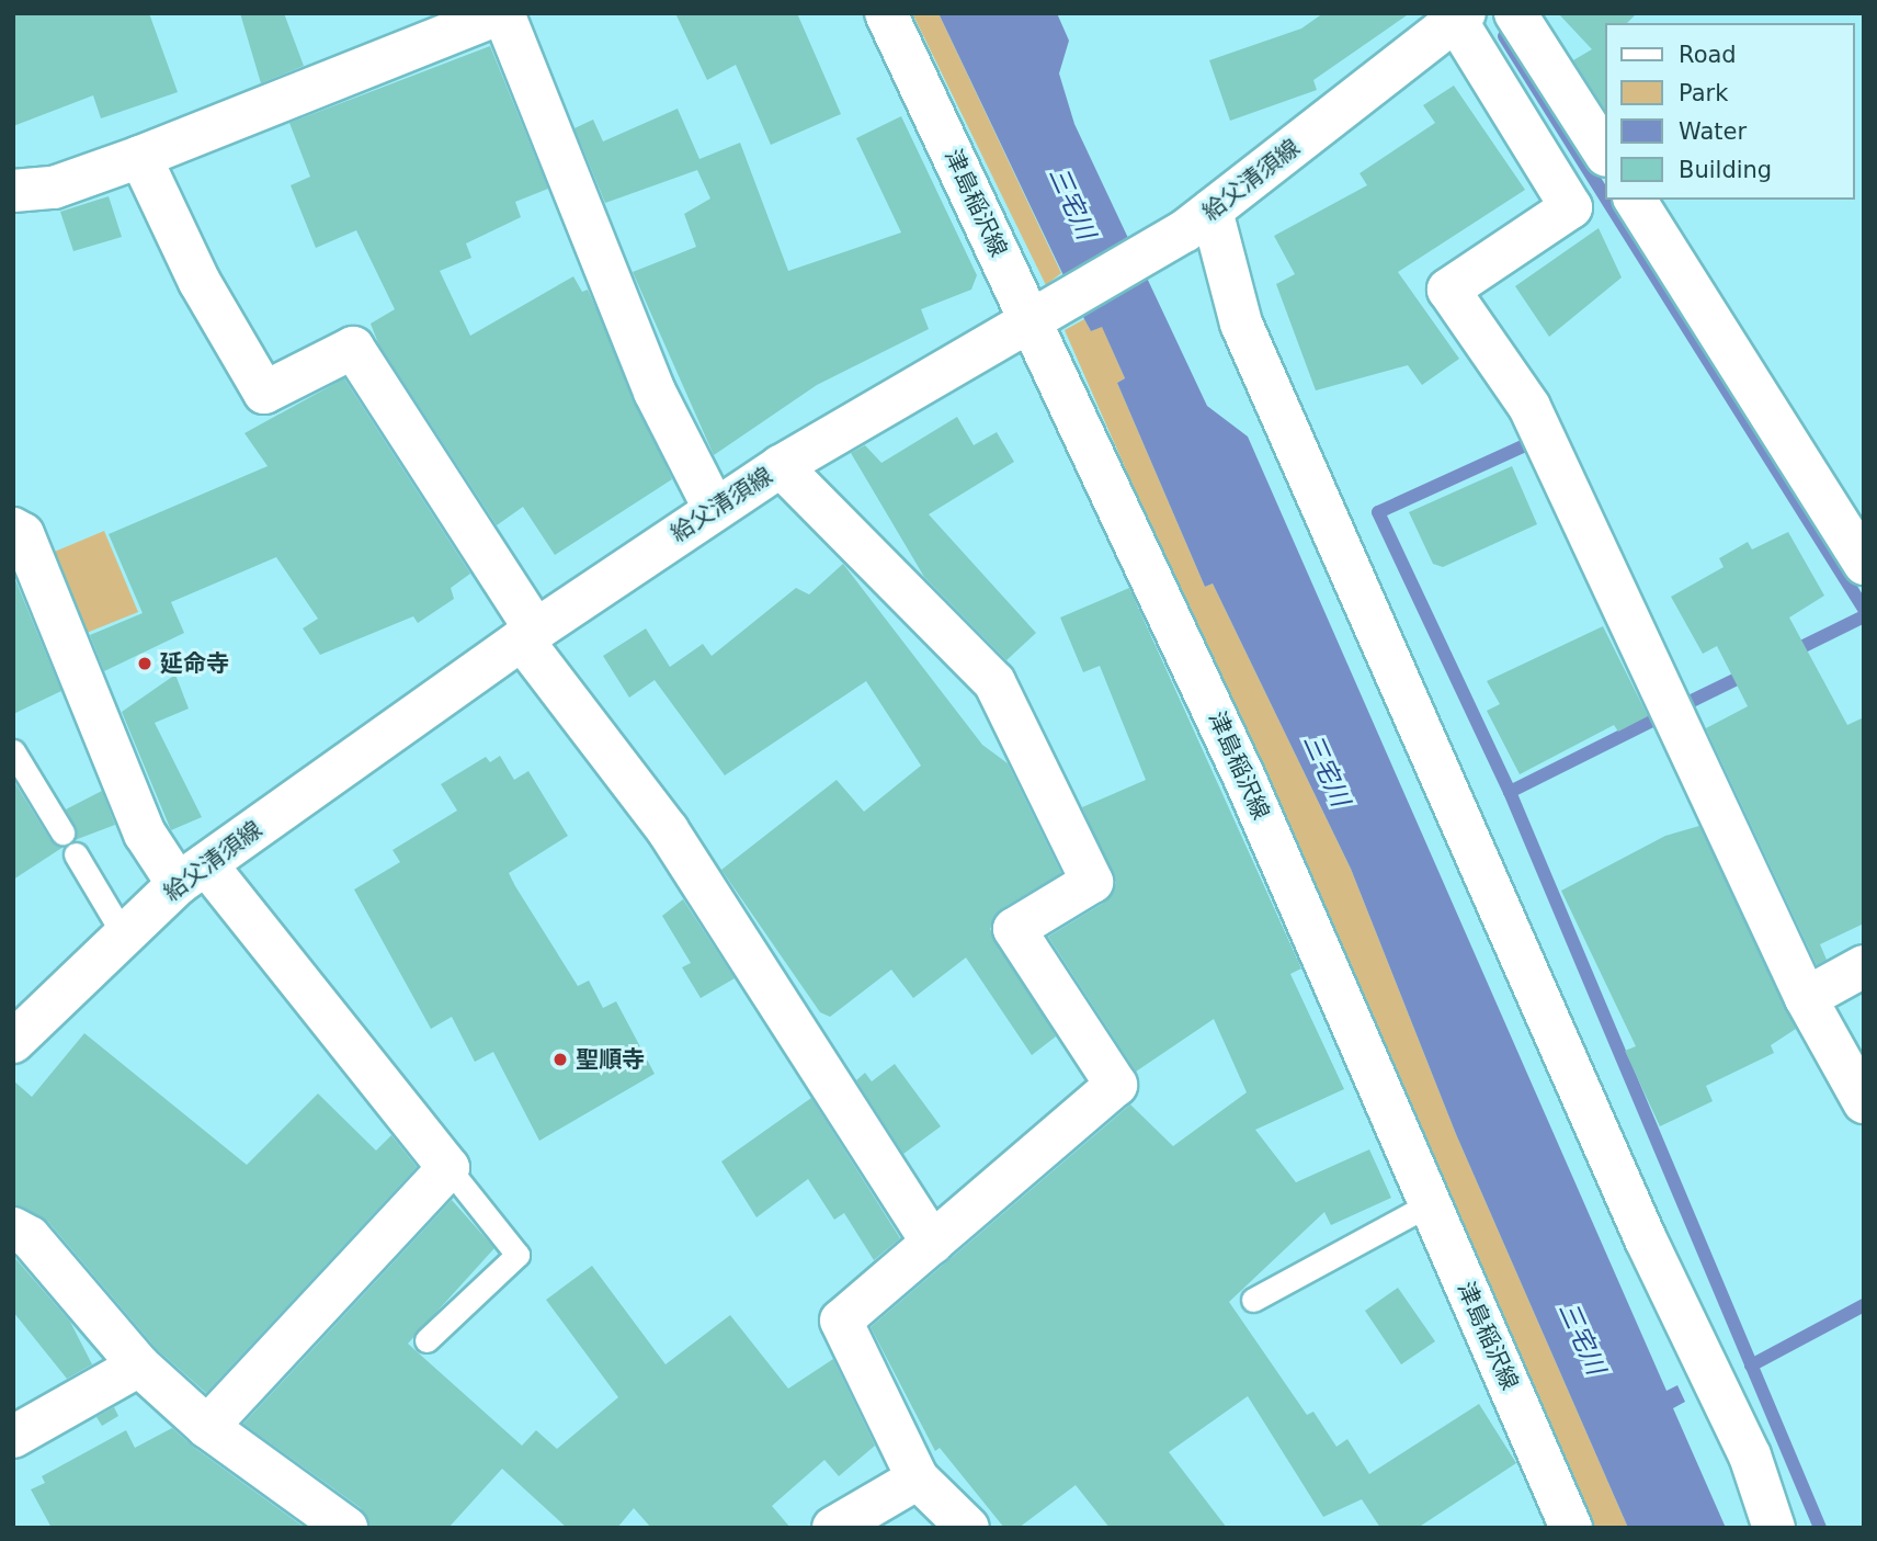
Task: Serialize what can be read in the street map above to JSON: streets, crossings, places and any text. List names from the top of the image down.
{
  "streets": {
    "street": ["給父清須線", "津島稲沢線"]
  },
  "crossings": [
    ["給父清須線", "津島稲沢線"]
  ],
  "water": ["三宅川"],
  "places": ["延命寺", "聖順寺"],
  "legend": [
    "Road",
    "Park",
    "Water",
    "Building"
  ]
}
